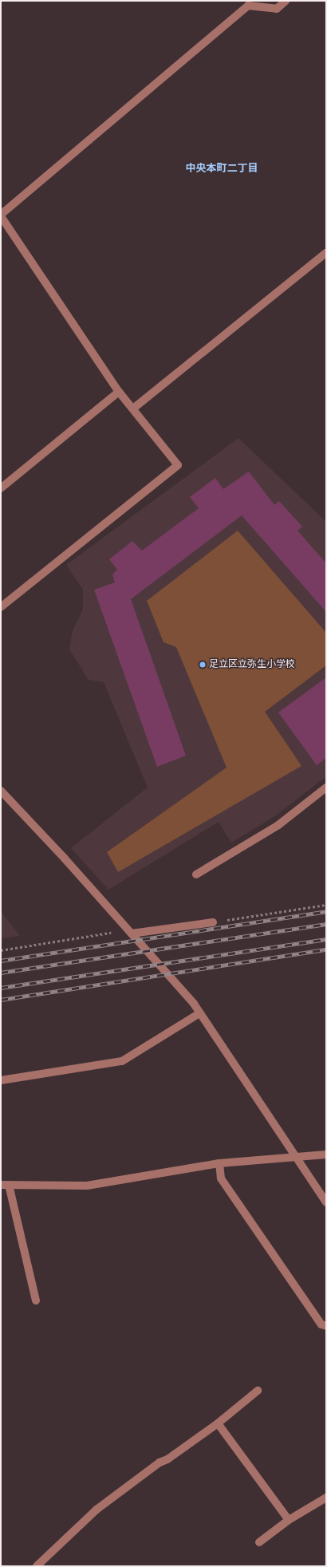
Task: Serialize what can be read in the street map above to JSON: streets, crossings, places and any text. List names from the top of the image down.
{
  "districts": ["中央本町二丁目"],
  "places": ["足立区立弥生小学校"]
}
